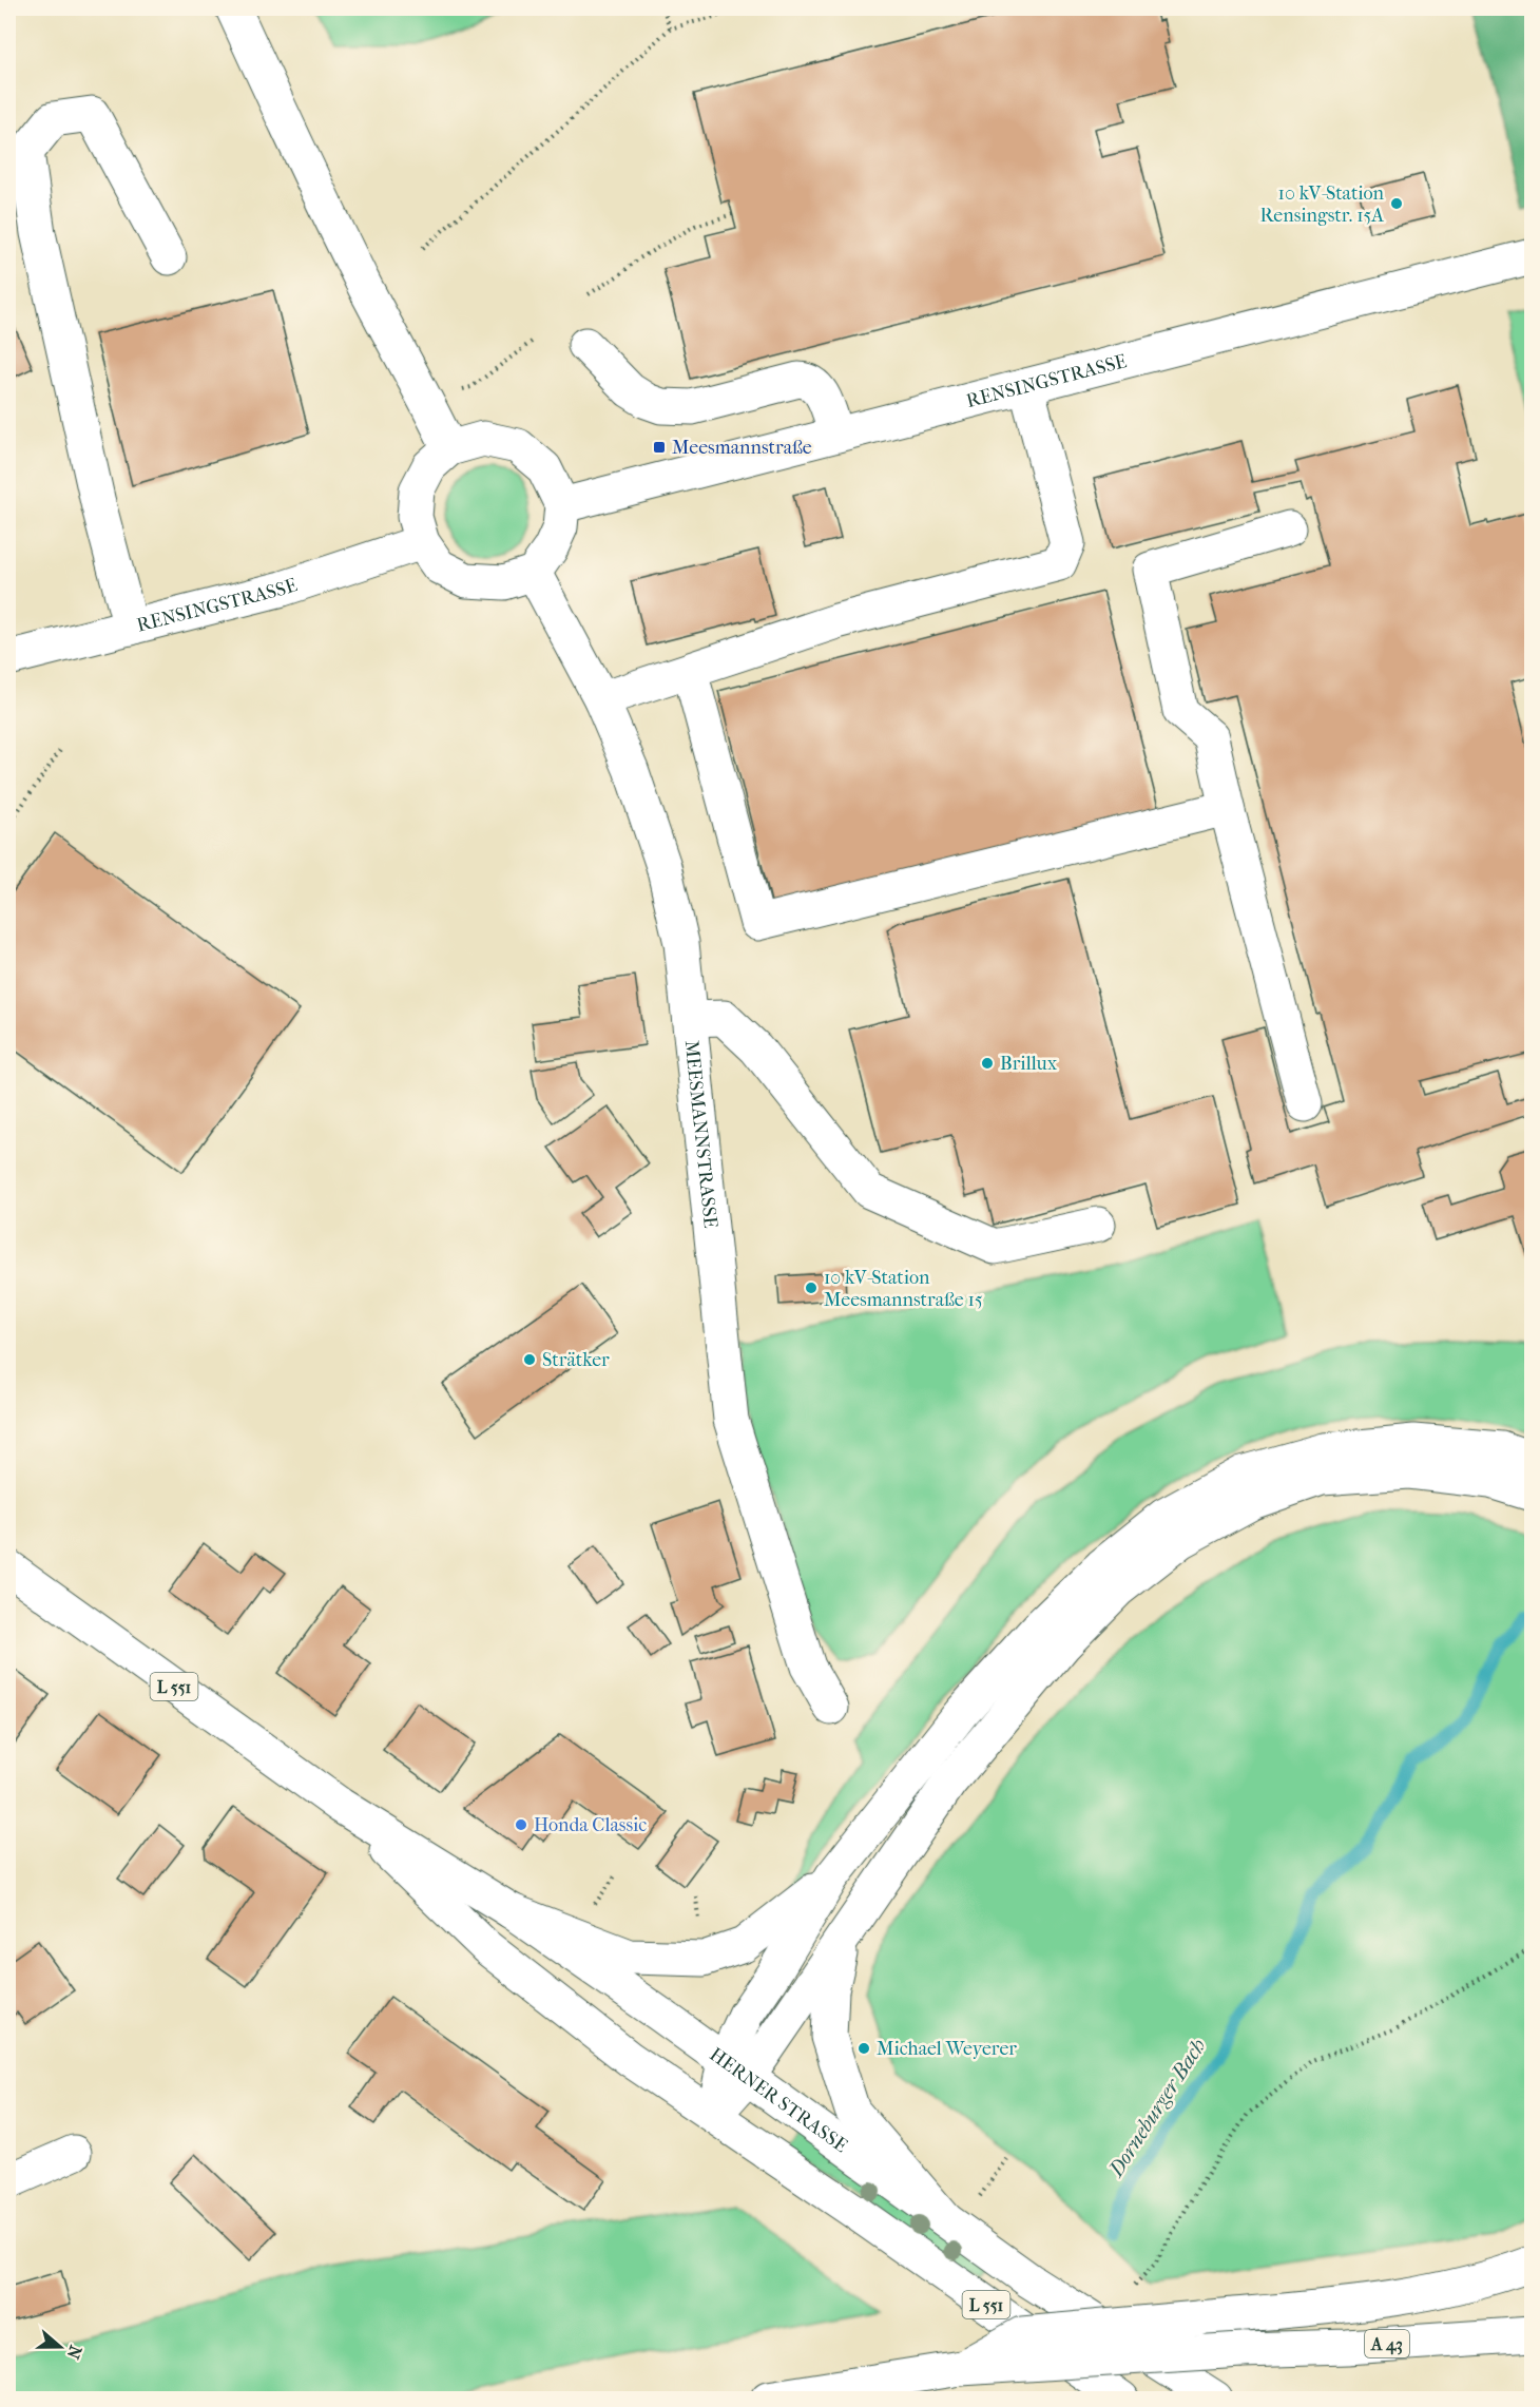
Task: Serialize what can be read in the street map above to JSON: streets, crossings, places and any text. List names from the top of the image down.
{
  "streets": {
    "main road": [
      "RENSINGSTRASSE",
      "MEESMANNSTRASSE",
      "L 551",
      "HERNER STRASSE",
      "A 43"
    ]
  },
  "crossings": [
    ["RENSINGSTRASSE", "MEESMANNSTRASSE"]
  ],
  "water": ["Dorneburger Bach"],
  "places": {
    "other": [
      "10 kV-Station Rensingstr. 15A",
      "Brillux",
      "10 kV-Station Meesmannstraße 15",
      "Strätker",
      "Honda Classic",
      "Michael Weyerer"
    ],
    "transit": ["Meesmannstraße"]
  },
  "north": "right"
}
